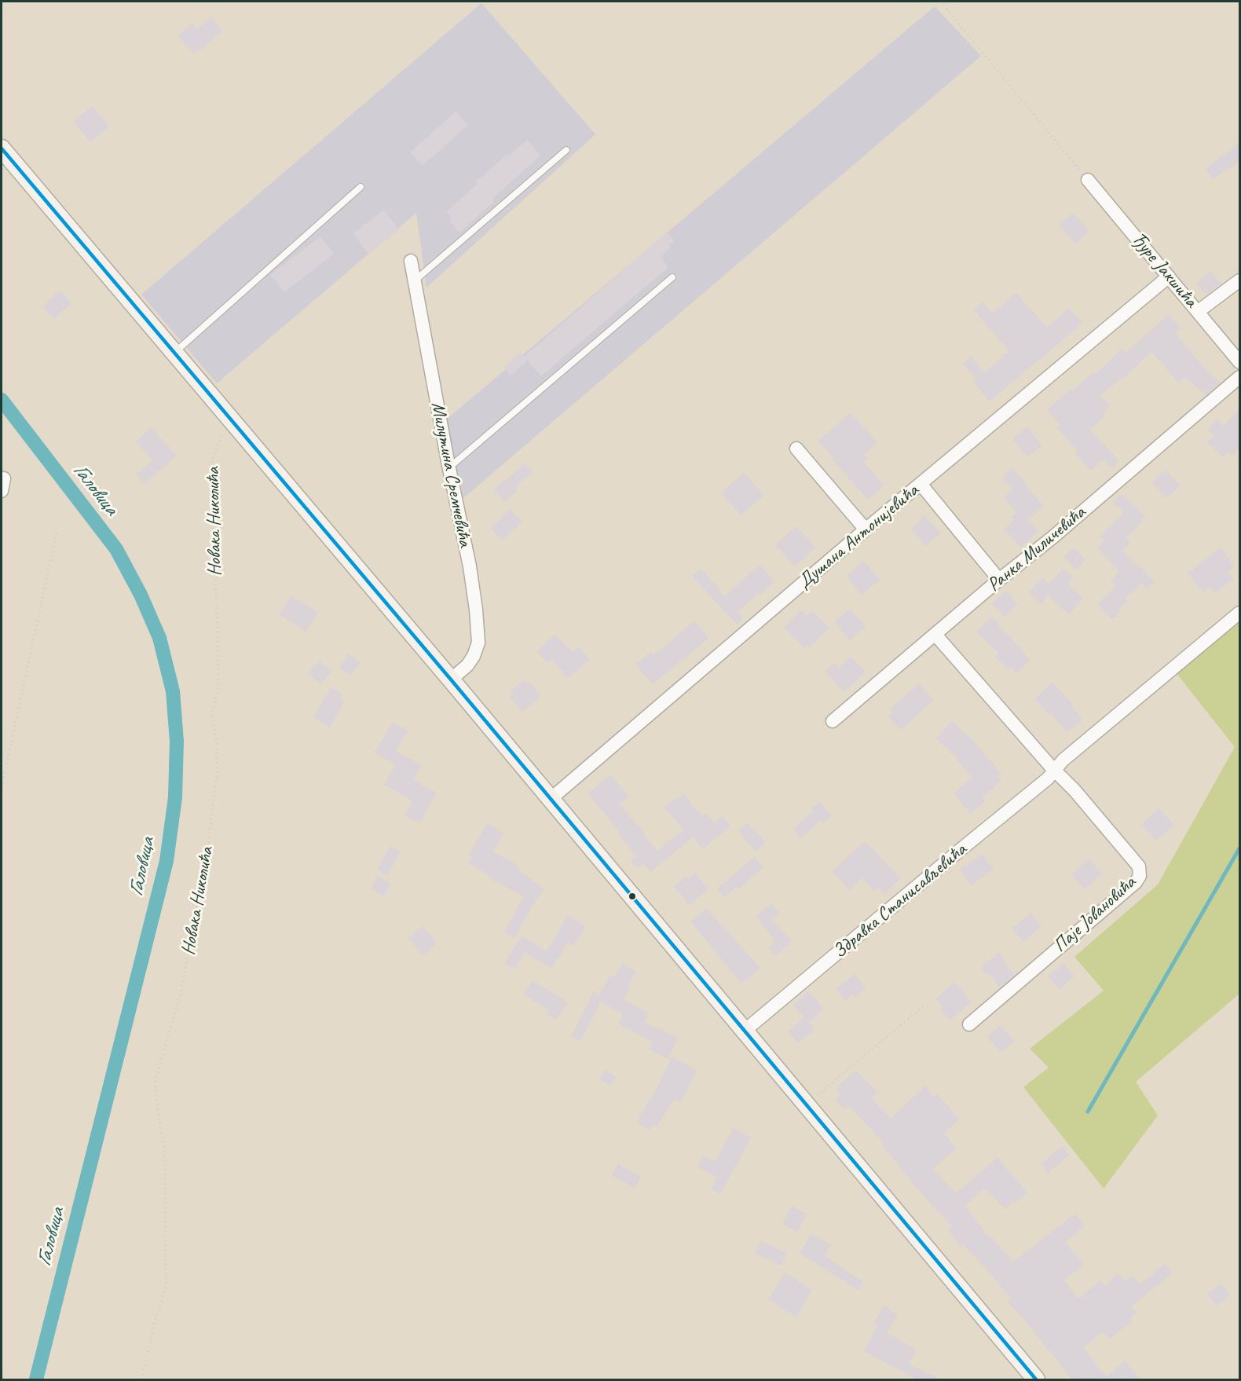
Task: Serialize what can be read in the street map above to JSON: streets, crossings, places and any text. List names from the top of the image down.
{
  "streets": {
    "street": [
      "Ђуре Јакшића",
      "Милутина Сремчевића",
      "Душана Антонијевића",
      "Ранка Миличевића",
      "Здравка Станисављевића",
      "Паје Јовановића"
    ],
    "path": ["Новака Николића"]
  },
  "crossings": [
    ["Ђуре Јакшића", "Душана Антонијевића"],
    ["Здравка Станисављевића", "Паје Јовановића"]
  ],
  "water": ["Галовица"]
}
